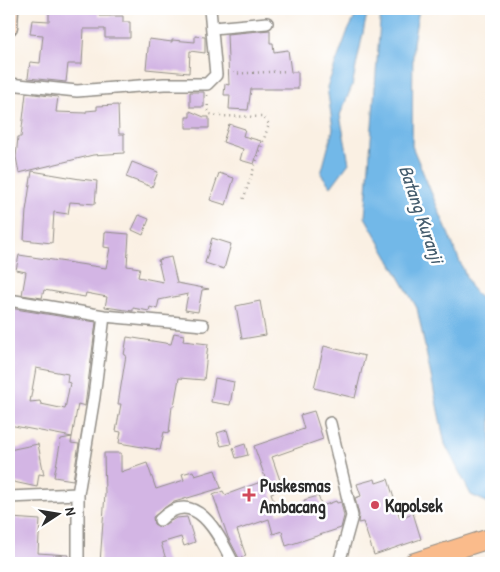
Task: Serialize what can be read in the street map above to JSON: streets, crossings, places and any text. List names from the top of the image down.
{
  "water": ["Batang Kuranji"],
  "places": {
    "health": ["Puskesmas Ambacang"],
    "other": ["Kapolsek"]
  },
  "north": "right"
}
